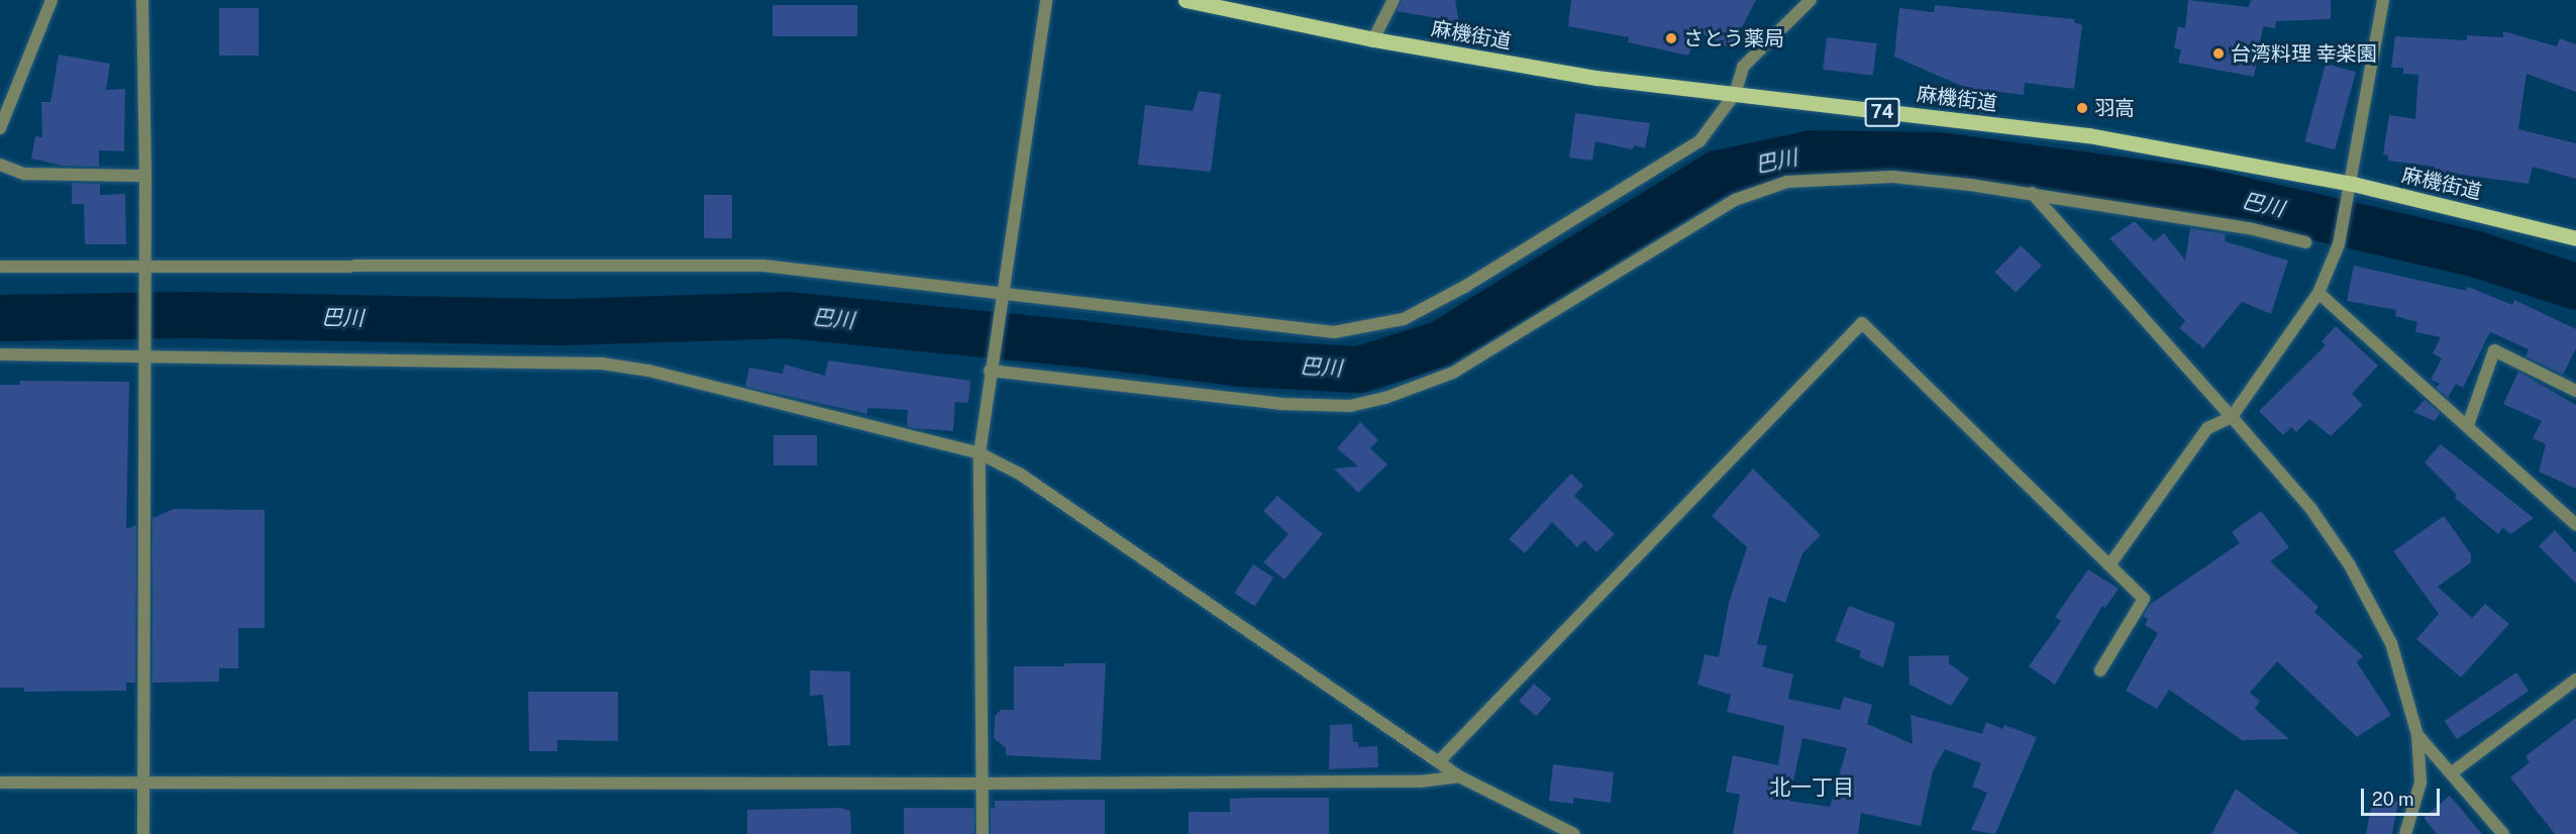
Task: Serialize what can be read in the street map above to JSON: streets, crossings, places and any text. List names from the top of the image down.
{
  "streets": {
    "main road": ["麻機街道", "74"]
  },
  "districts": ["北一丁目"],
  "water": ["巴川"],
  "places": ["さとう薬局", "台湾料理 幸楽園", "羽高"],
  "scale_bar": "20 m"
}
